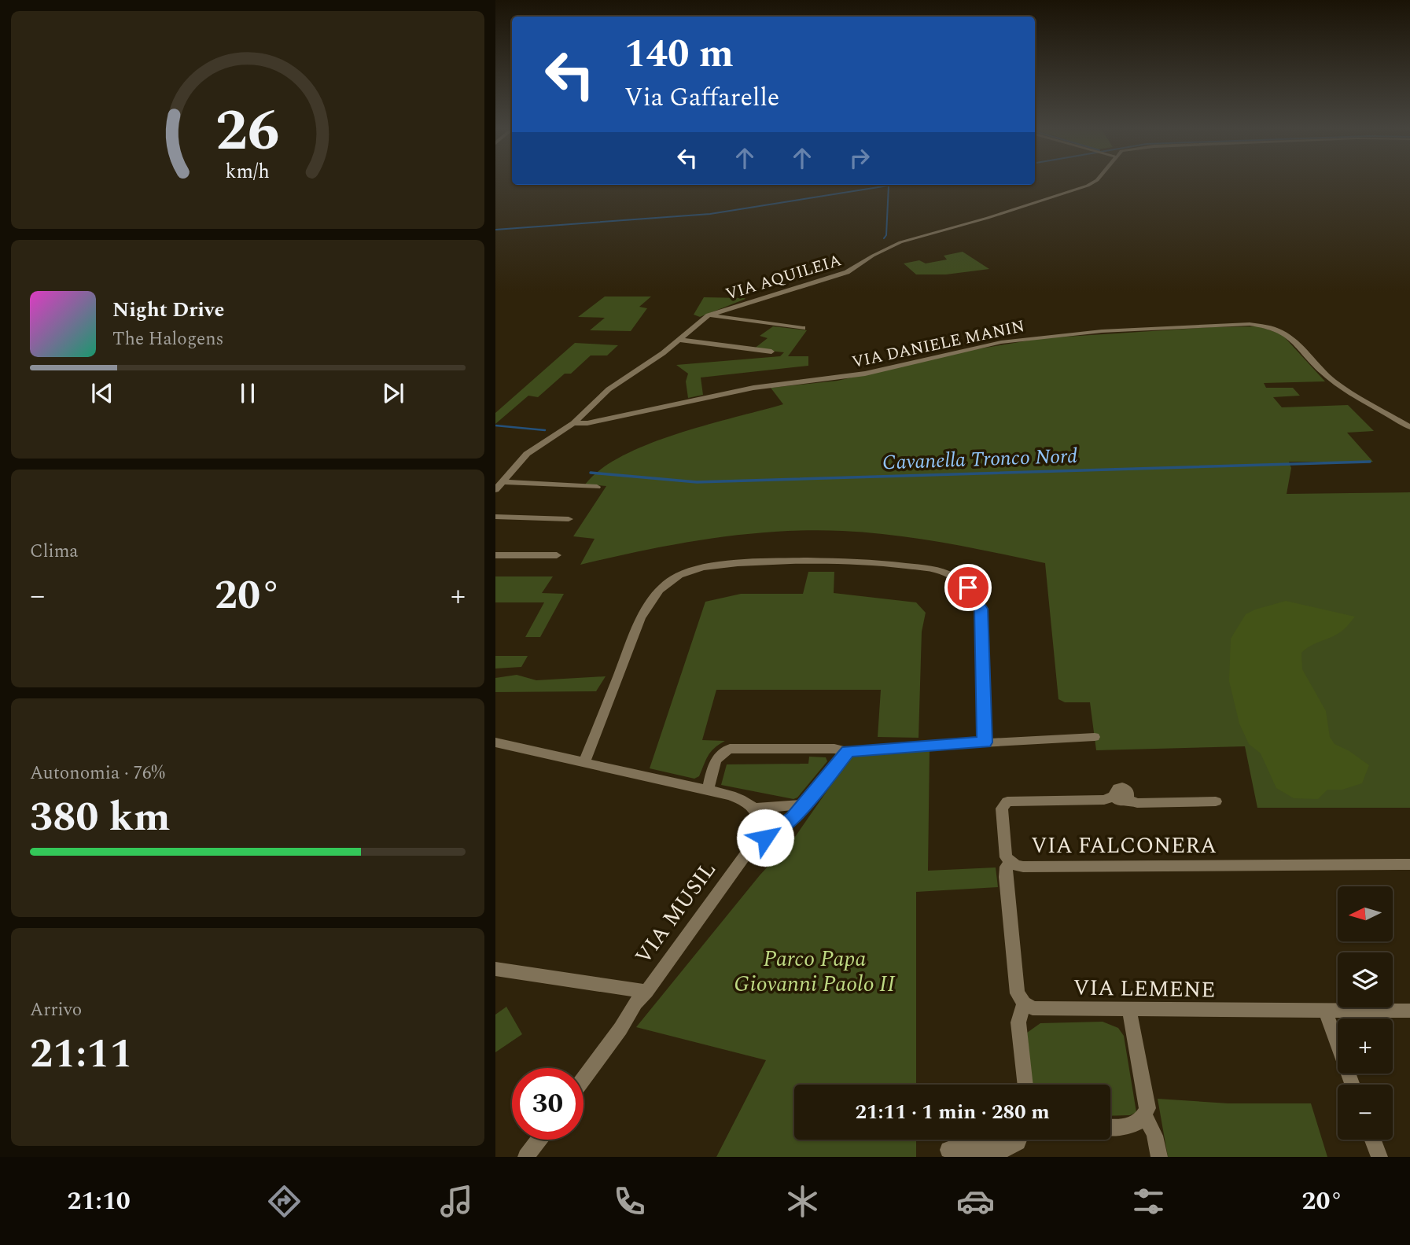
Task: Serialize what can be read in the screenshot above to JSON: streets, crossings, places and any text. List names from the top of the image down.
{
  "streets": {
    "street": [
      "VIA AQUILEIA",
      "VIA DANIELE MANIN",
      "VIA FALCONERA",
      "VIA MUSIL",
      "VIA LEMENE"
    ]
  },
  "crossings": [
    ["VIA AQUILEIA", "VIA DANIELE MANIN"]
  ],
  "water": ["Cavanella Tronco Nord"],
  "parks": ["Parco Papa Giovanni Paolo II"],
  "north": "left",
  "page": {
    "turn": ["140 m", "Via Gaffarelle"],
    "song": ["Night Drive", "The Halogens"],
    "tile": [
      "Clima",
      ["Autonomia · 76%", "380 km"],
      ["Arrivo", "21:11"]
    ],
    "heat": ["−", "20°", "+"],
    "map_buttons": ["+", "−"],
    "limit": "30",
    "trip": "21:11 · 1 min · 280 m",
    "tabs": ["21:10", "20°"],
    "gauge": ["26", "km/h"]
  }
}
